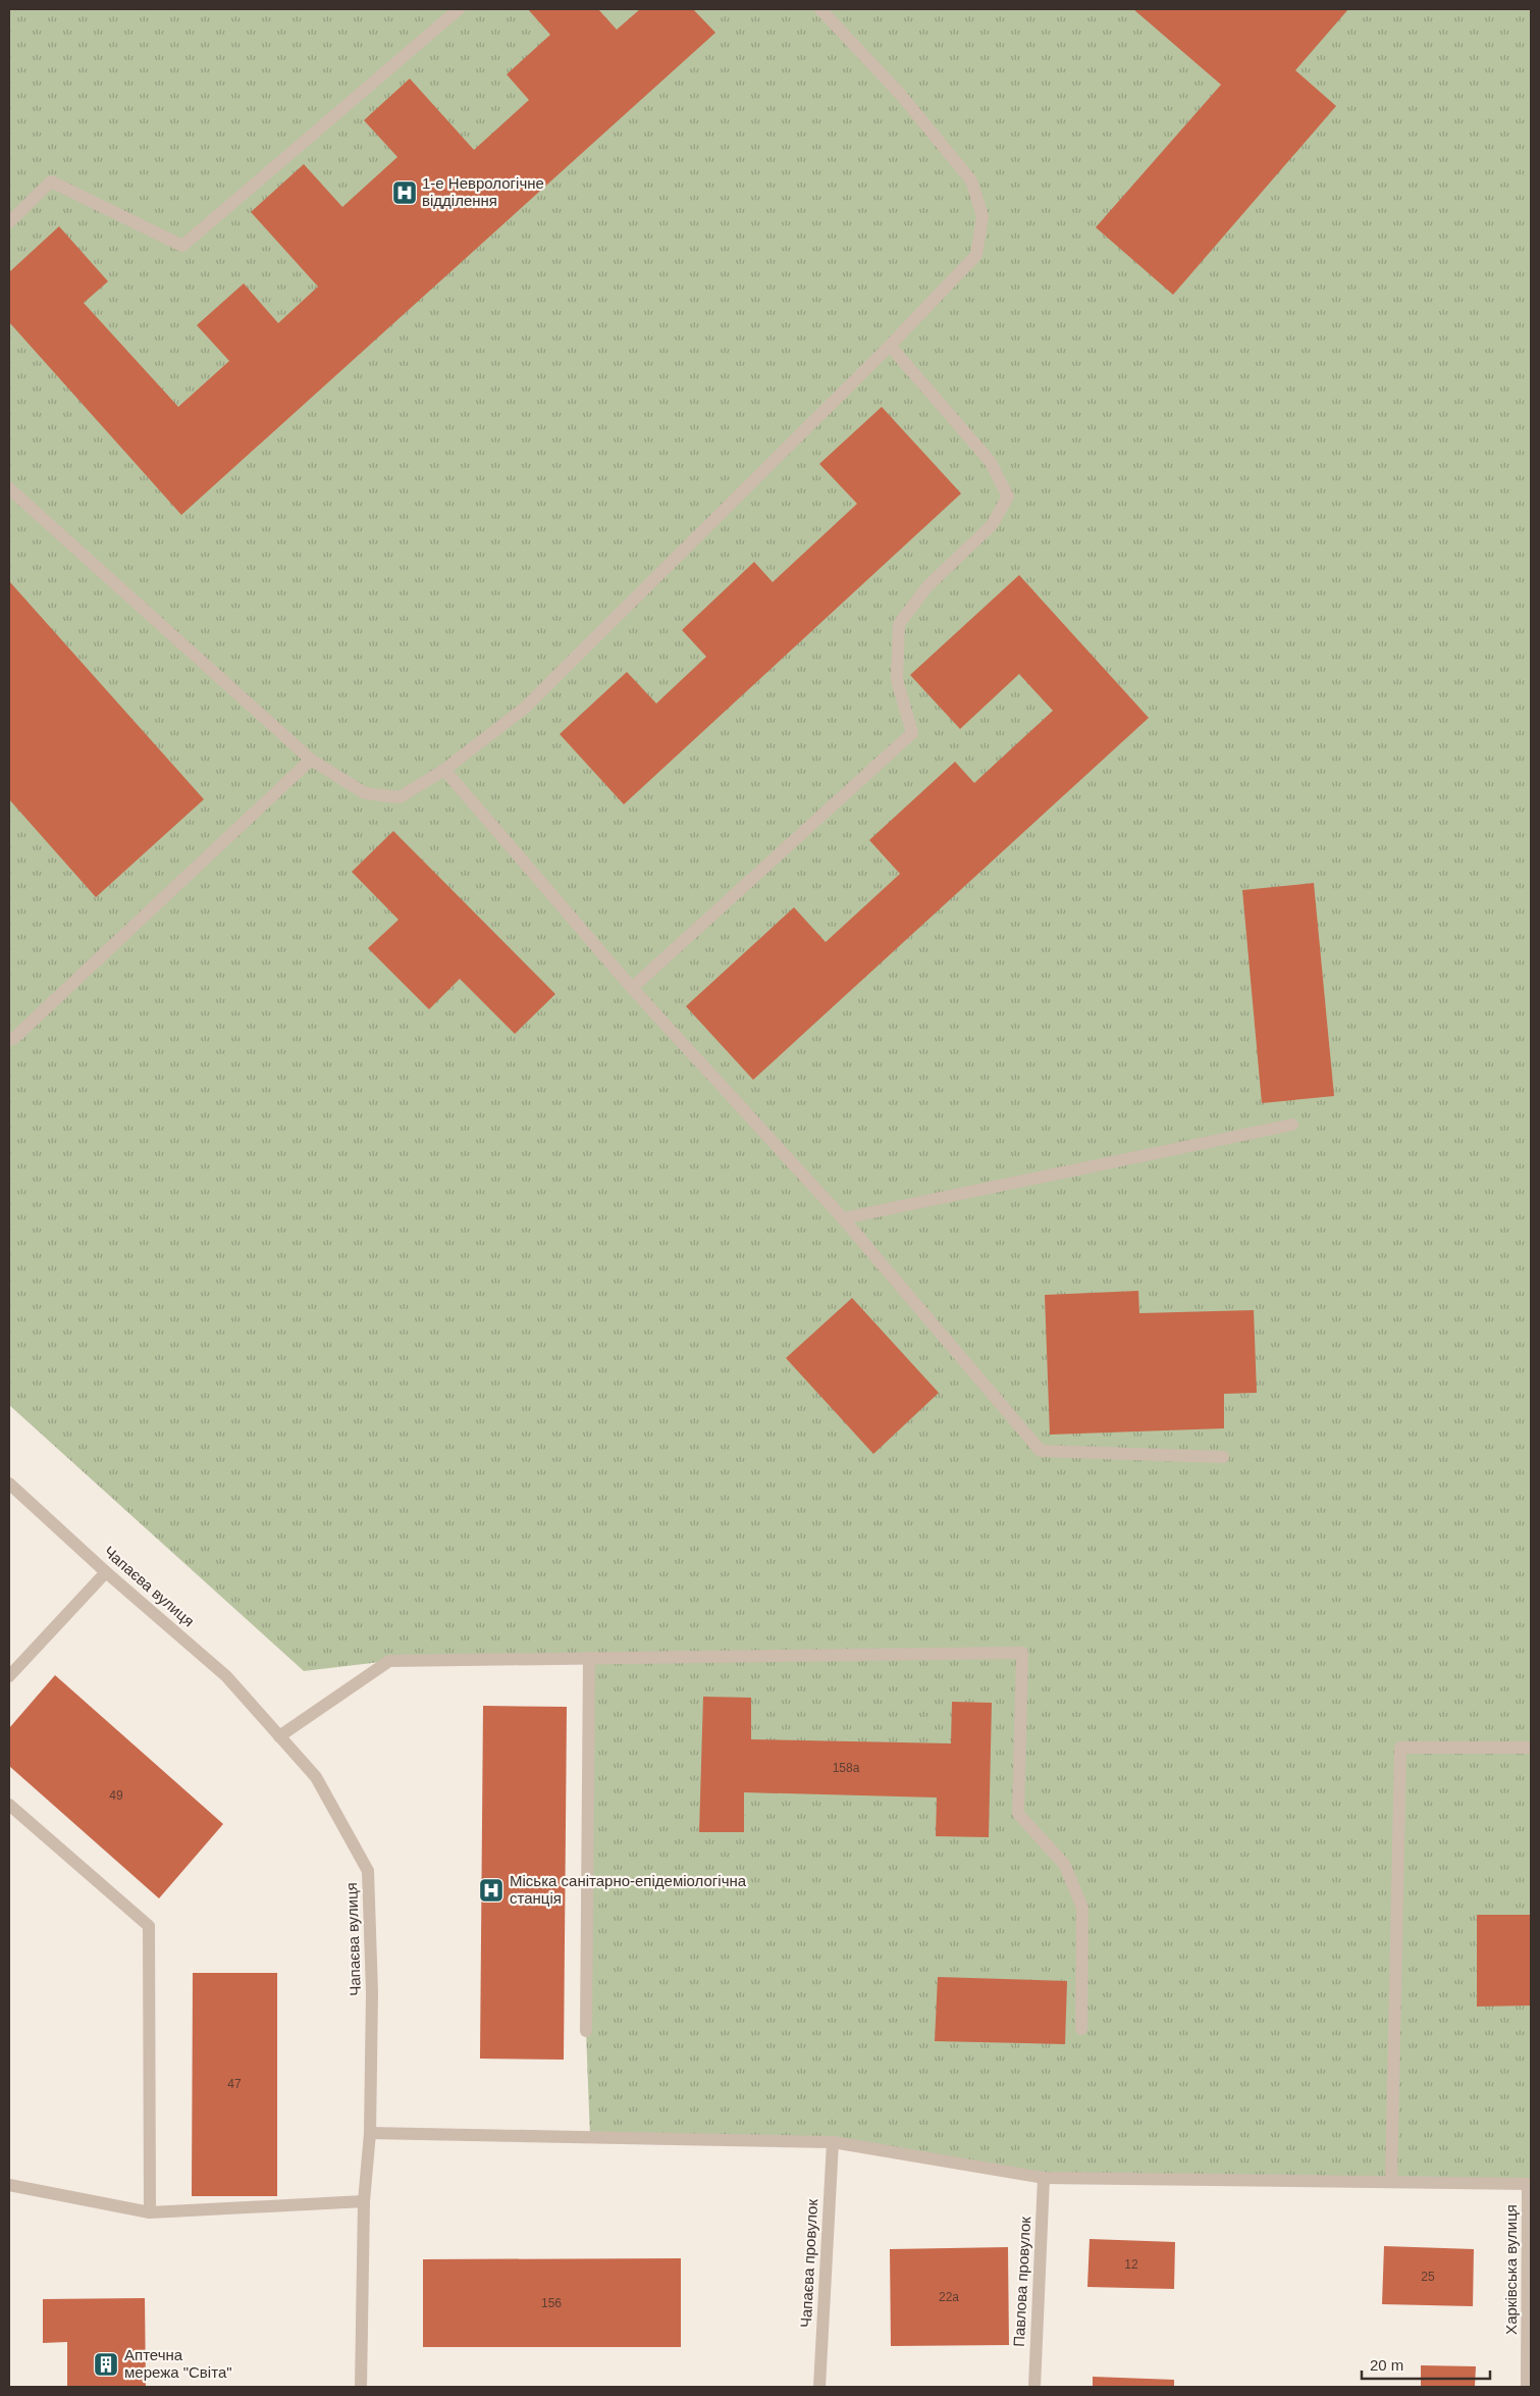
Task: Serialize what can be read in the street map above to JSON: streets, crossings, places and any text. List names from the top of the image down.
{
  "streets": {
    "street": [
      "Чапаєва вулиця",
      "Чапаєва провулок",
      "Харківська вулиця",
      "Павлова провулок"
    ]
  },
  "places": {
    "hospital": ["1-е Неврологічне відділення", "Міська санітарно-епідеміологічна станція"],
    "building": ["Аптечна мережа \"Світа\""]
  },
  "house_numbers": [
    "158а",
    "49",
    "47",
    "12",
    "25",
    "22а",
    "156"
  ],
  "scale_bar": "20 m"
}
